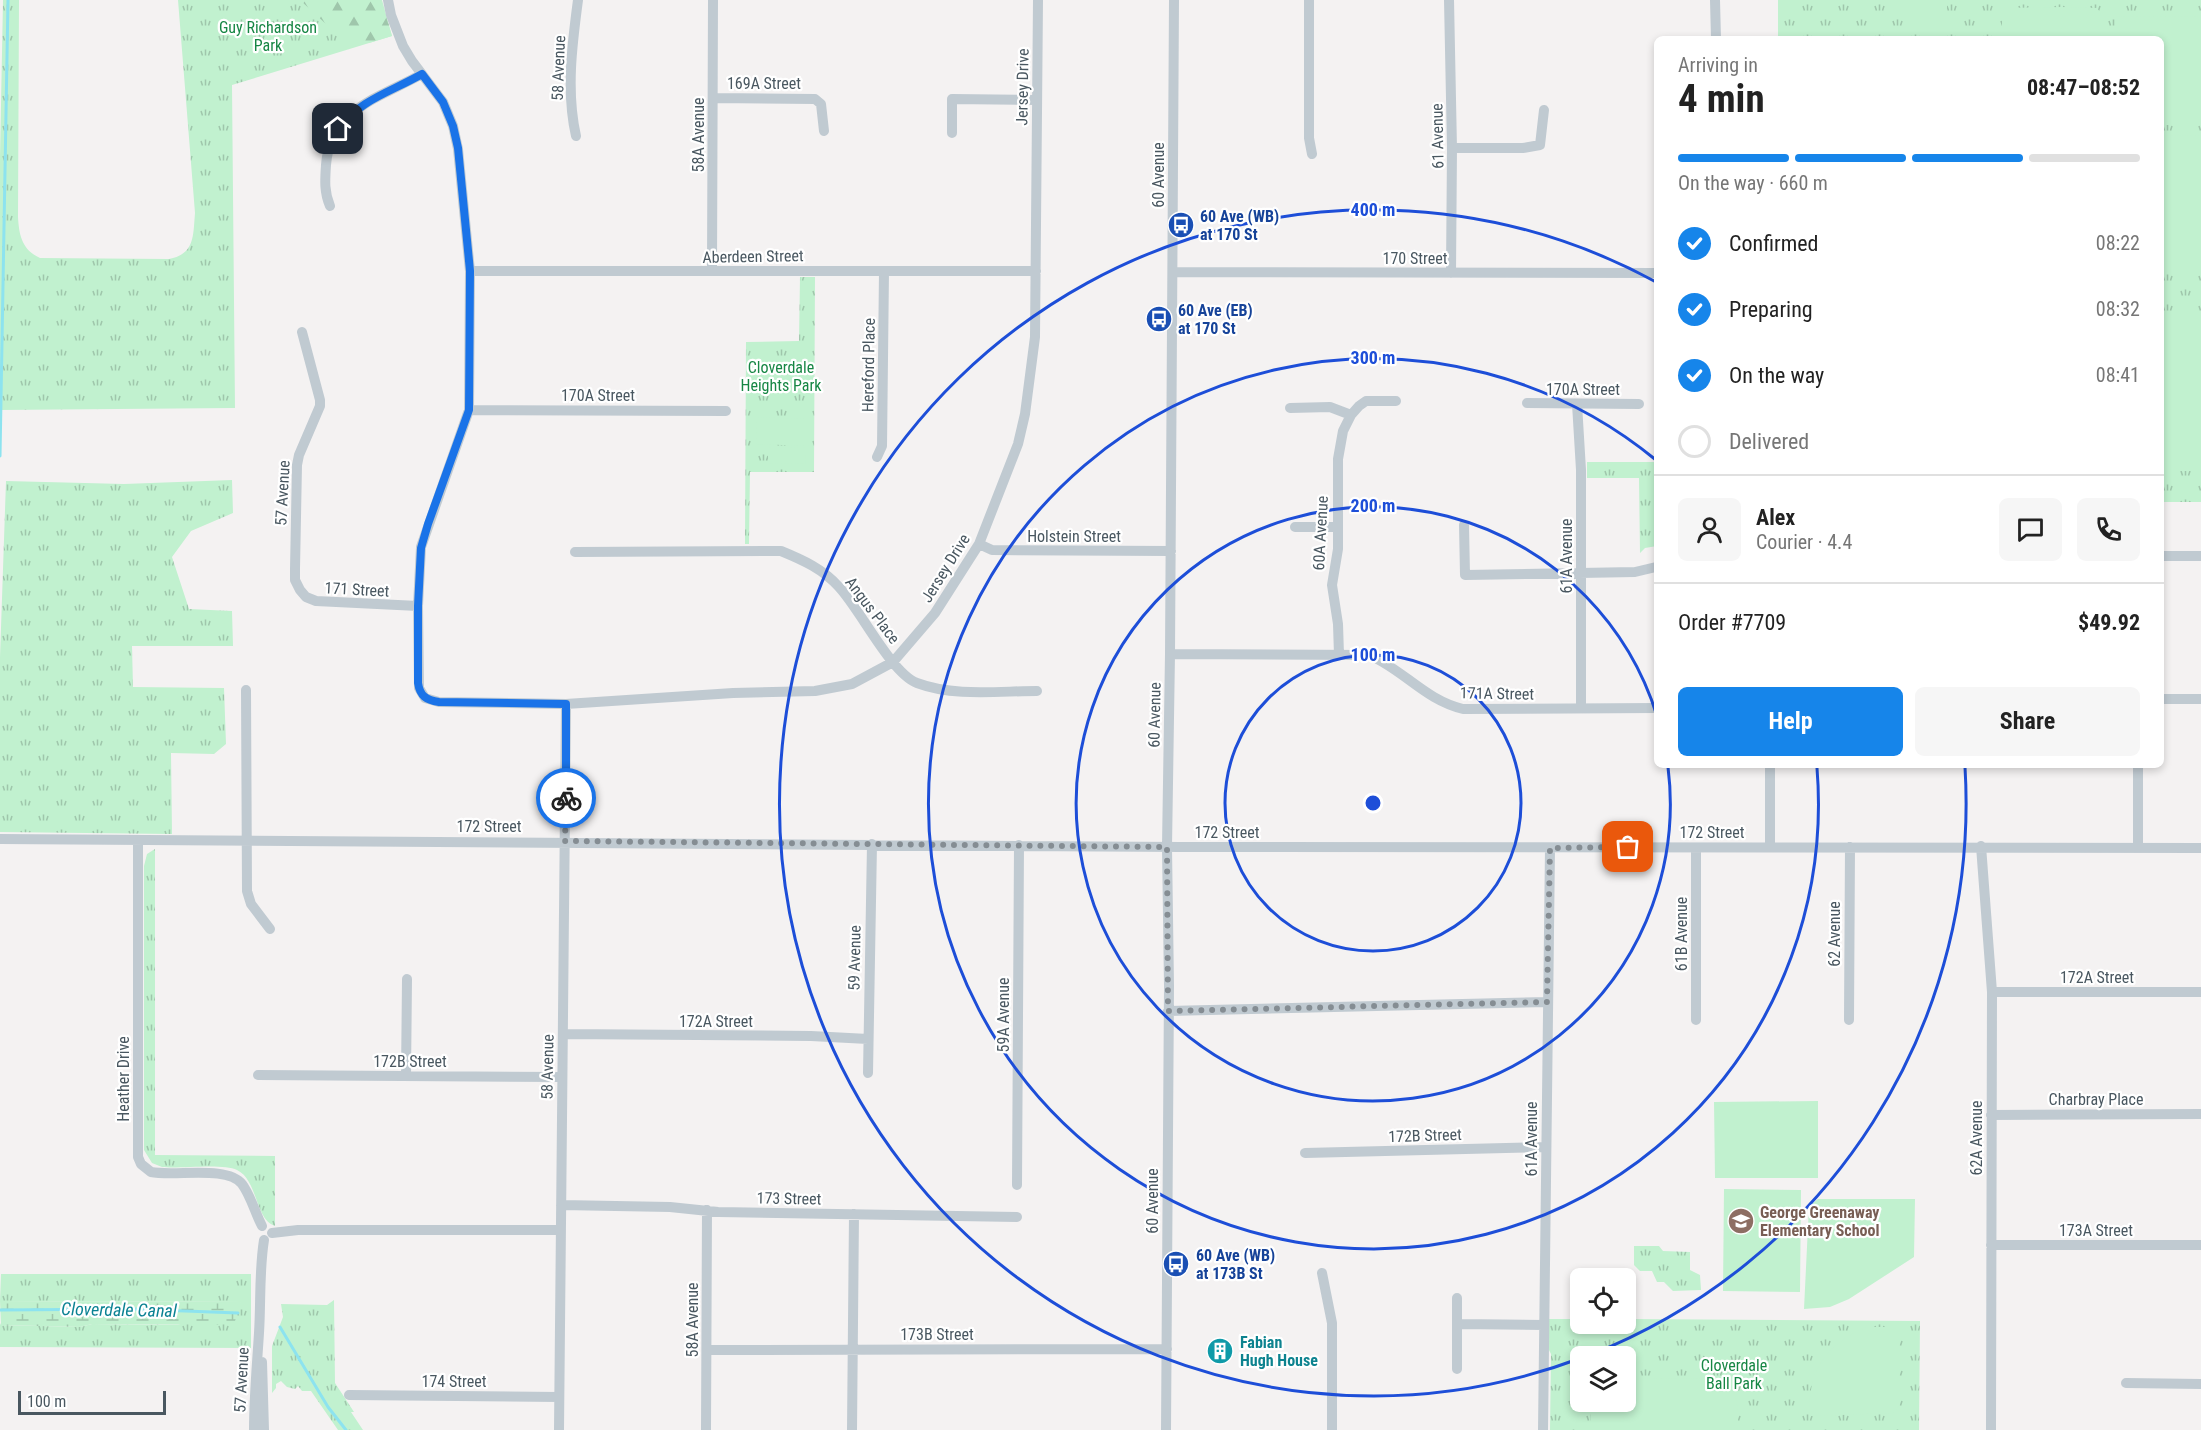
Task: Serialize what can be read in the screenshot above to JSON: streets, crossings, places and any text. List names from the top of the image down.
{
  "streets": {
    "street": [
      "58 Avenue",
      "169A Street",
      "Jersey Drive",
      "58A Avenue",
      "61 Avenue",
      "60 Avenue",
      "Aberdeen Street",
      "170 Street",
      "Hereford Place",
      "170A Street",
      "57 Avenue",
      "60A Avenue",
      "Holstein Street",
      "61A Avenue",
      "171 Street",
      "Angus Place",
      "171A Street",
      "172 Street",
      "61B Avenue",
      "62 Avenue",
      "59 Avenue",
      "172A Street",
      "59A Avenue",
      "172B Street",
      "Heather Drive",
      "Charbray Place",
      "62A Avenue",
      "173 Street",
      "173A Street",
      "173B Street",
      "174 Street"
    ]
  },
  "crossings": [
    ["58 Avenue", "Jersey Drive"],
    ["58 Avenue", "172 Street"],
    ["58 Avenue", "172A Street"],
    ["58 Avenue", "172B Street"],
    ["58 Avenue", "173 Street"],
    ["58 Avenue", "174 Street"],
    ["169A Street", "58A Avenue"],
    ["Jersey Drive", "Aberdeen Street"],
    ["Jersey Drive", "Holstein Street"],
    ["Jersey Drive", "171 Street"],
    ["Jersey Drive", "Angus Place"],
    ["58A Avenue", "Aberdeen Street"],
    ["58A Avenue", "173 Street"],
    ["58A Avenue", "173B Street"],
    ["61 Avenue", "170 Street"],
    ["60 Avenue", "170 Street"],
    ["60 Avenue", "Holstein Street"],
    ["60 Avenue", "171A Street"],
    ["60 Avenue", "172 Street"],
    ["60 Avenue", "173B Street"],
    ["Aberdeen Street", "Hereford Place"],
    ["170A Street", "61A Avenue"],
    ["57 Avenue", "171 Street"],
    ["57 Avenue", "Heather Drive"],
    ["60A Avenue", "171A Street"],
    ["61A Avenue", "171A Street"],
    ["61A Avenue", "172 Street"],
    ["61A Avenue", "172B Street"],
    ["172 Street", "61B Avenue"],
    ["172 Street", "62 Avenue"],
    ["172 Street", "59 Avenue"],
    ["172 Street", "59A Avenue"],
    ["172 Street", "Heather Drive"],
    ["172 Street", "62A Avenue"],
    ["59 Avenue", "172A Street"],
    ["172A Street", "62A Avenue"],
    ["Charbray Place", "62A Avenue"],
    ["62A Avenue", "173A Street"]
  ],
  "water": ["Cloverdale Canal"],
  "parks": ["Guy Richardson Park", "Cloverdale Heights Park", "Cloverdale Ball Park"],
  "places": {
    "bus stop": ["60 Ave (WB) at 170 St", "60 Ave (EB) at 170 St", "60 Ave (WB) at 173B St"],
    "school or university": ["George Greenaway Elementary School"],
    "building": ["Fabian Hugh House"]
  },
  "scale_bar": "100 m",
  "page": {
    "heading": ["4 min", "Arriving in", "08:47–08:52"],
    "panel": [
      "Alex",
      "Courier · 4.4",
      "Order #7709",
      "$49.92"
    ],
    "bar": "On the way · 660 m",
    "list": [
      ["Confirmed", "08:22"],
      ["Preparing", "08:32"],
      ["On the way", "08:41"],
      "Delivered"
    ],
    "buttons": ["Help", "Share"],
    "scale": "100 m"
  },
  "rings": [
    "400 m",
    "300 m",
    "200 m",
    "100 m"
  ]
}
